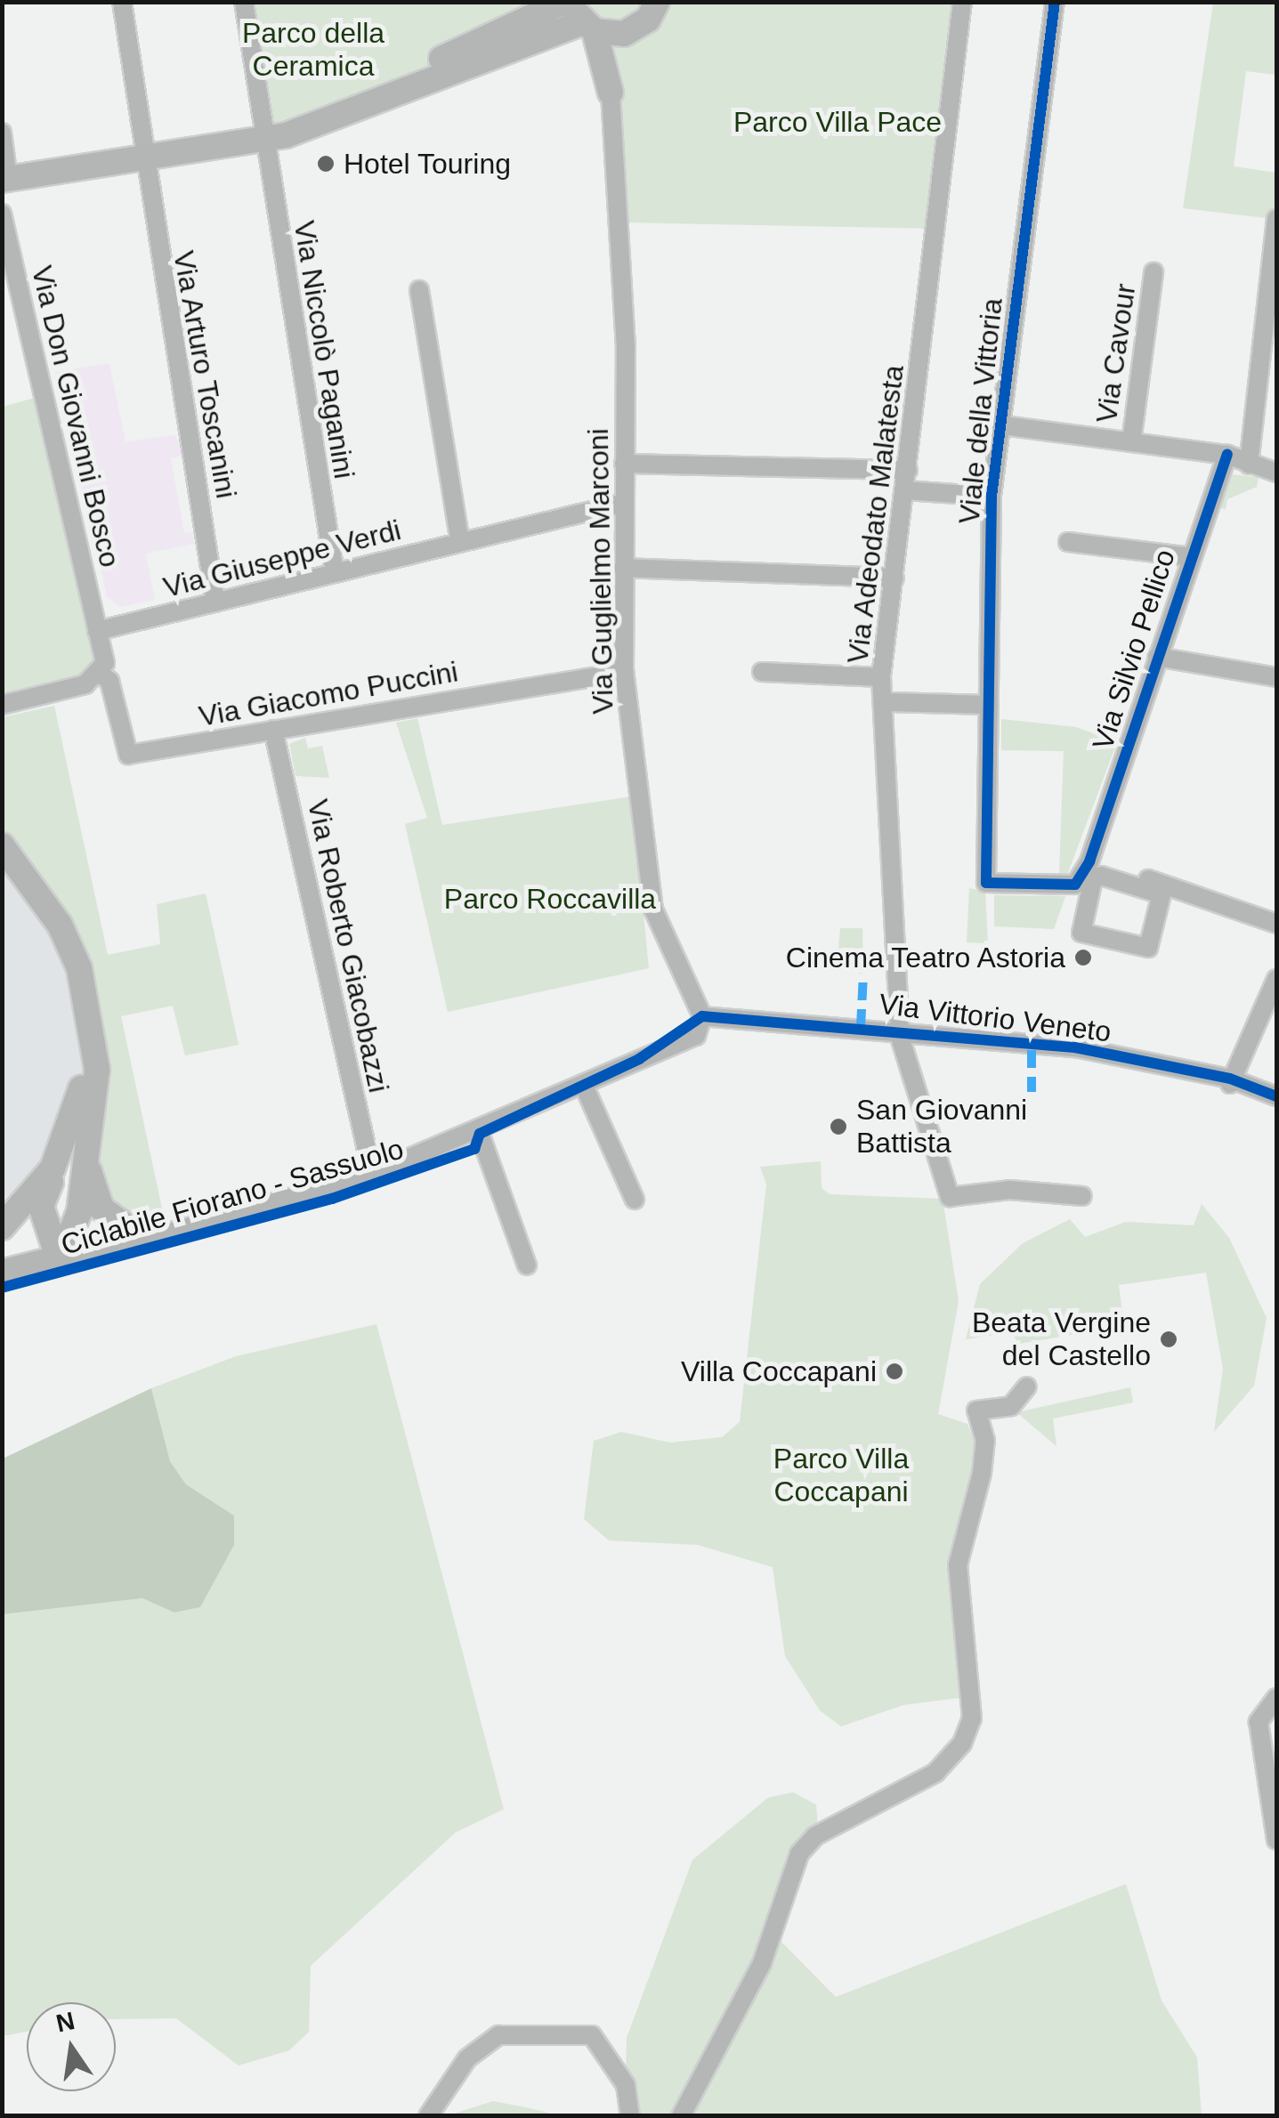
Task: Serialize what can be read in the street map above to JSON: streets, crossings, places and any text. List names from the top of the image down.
{
  "streets": {
    "street": [
      "Via Niccolò Paganini",
      "Via Cavour",
      "Via Arturo Toscanini",
      "Viale della Vittoria",
      "Via Don Giovanni Bosco",
      "Via Adeodato Malatesta",
      "Via Giuseppe Verdi",
      "Via Guglielmo Marconi",
      "Via Silvio Pellico",
      "Via Giacomo Puccini",
      "Via Roberto Giacobazzi",
      "Via Vittorio Veneto"
    ],
    "cycle path": ["Ciclabile Fiorano - Sassuolo"]
  },
  "crossings": [
    ["Via Niccolò Paganini", "Via Giuseppe Verdi"],
    ["Via Arturo Toscanini", "Via Giuseppe Verdi"],
    ["Viale della Vittoria", "Via Silvio Pellico"],
    ["Via Don Giovanni Bosco", "Via Giuseppe Verdi"],
    ["Via Adeodato Malatesta", "Via Vittorio Veneto"],
    ["Via Giuseppe Verdi", "Via Guglielmo Marconi"],
    ["Via Guglielmo Marconi", "Via Giacomo Puccini"],
    ["Via Guglielmo Marconi", "Via Vittorio Veneto"],
    ["Via Giacomo Puccini", "Via Roberto Giacobazzi"]
  ],
  "parks": [
    "Parco della Ceramica",
    "Parco Villa Pace",
    "Parco Roccavilla",
    "Parco Villa Coccapani"
  ],
  "places": [
    "Hotel Touring",
    "Cinema Teatro Astoria",
    "San Giovanni Battista",
    "Beata Vergine del Castello",
    "Villa Coccapani"
  ],
  "north": "top"
}
